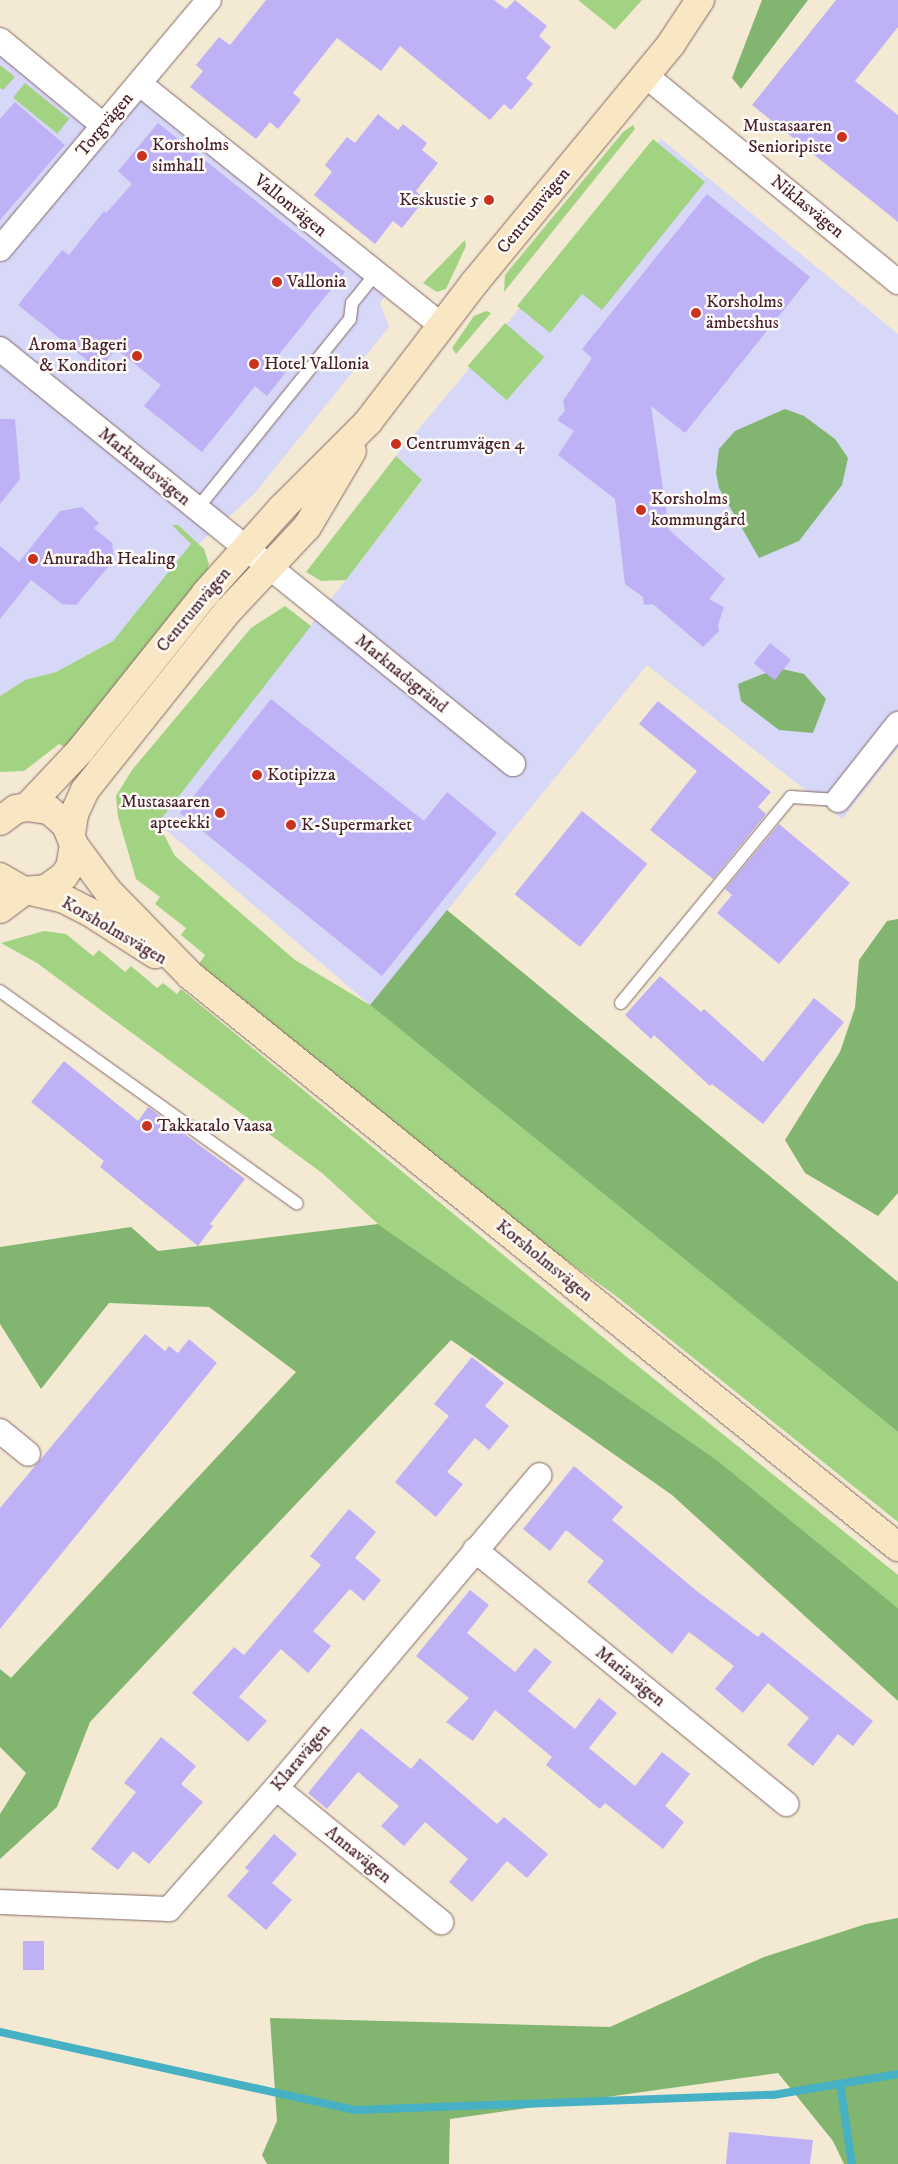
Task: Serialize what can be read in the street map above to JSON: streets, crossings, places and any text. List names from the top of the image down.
{
  "streets": {
    "main road": ["Centrumvägen", "Korsholmsvägen"],
    "street": [
      "Torgvägen",
      "Vallonvägen",
      "Niklasvägen",
      "Marknadsvägen",
      "Marknadsgränd",
      "Mariavägen",
      "Klaravägen",
      "Annavägen"
    ]
  },
  "crossings": [
    ["Torgvägen", "Vallonvägen"],
    ["Vallonvägen", "Centrumvägen"],
    ["Niklasvägen", "Centrumvägen"],
    ["Centrumvägen", "Marknadsvägen"],
    ["Centrumvägen", "Marknadsgränd"],
    ["Centrumvägen", "Korsholmsvägen"],
    ["Marknadsvägen", "Marknadsgränd"],
    ["Mariavägen", "Klaravägen"],
    ["Klaravägen", "Annavägen"]
  ],
  "places": [
    "Mustasaaren Senioripiste",
    "Korsholms simhall",
    "Keskustie 5",
    "Vallonia",
    "Korsholms ämbetshus",
    "Aroma Bageri & Konditori",
    "Hotel Vallonia",
    "Centrumvägen 4",
    "Korsholms kommungård",
    "Anuradha Healing",
    "Kotipizza",
    "Mustasaaren apteekki",
    "K-Supermarket",
    "Takkatalo Vaasa"
  ]
}
